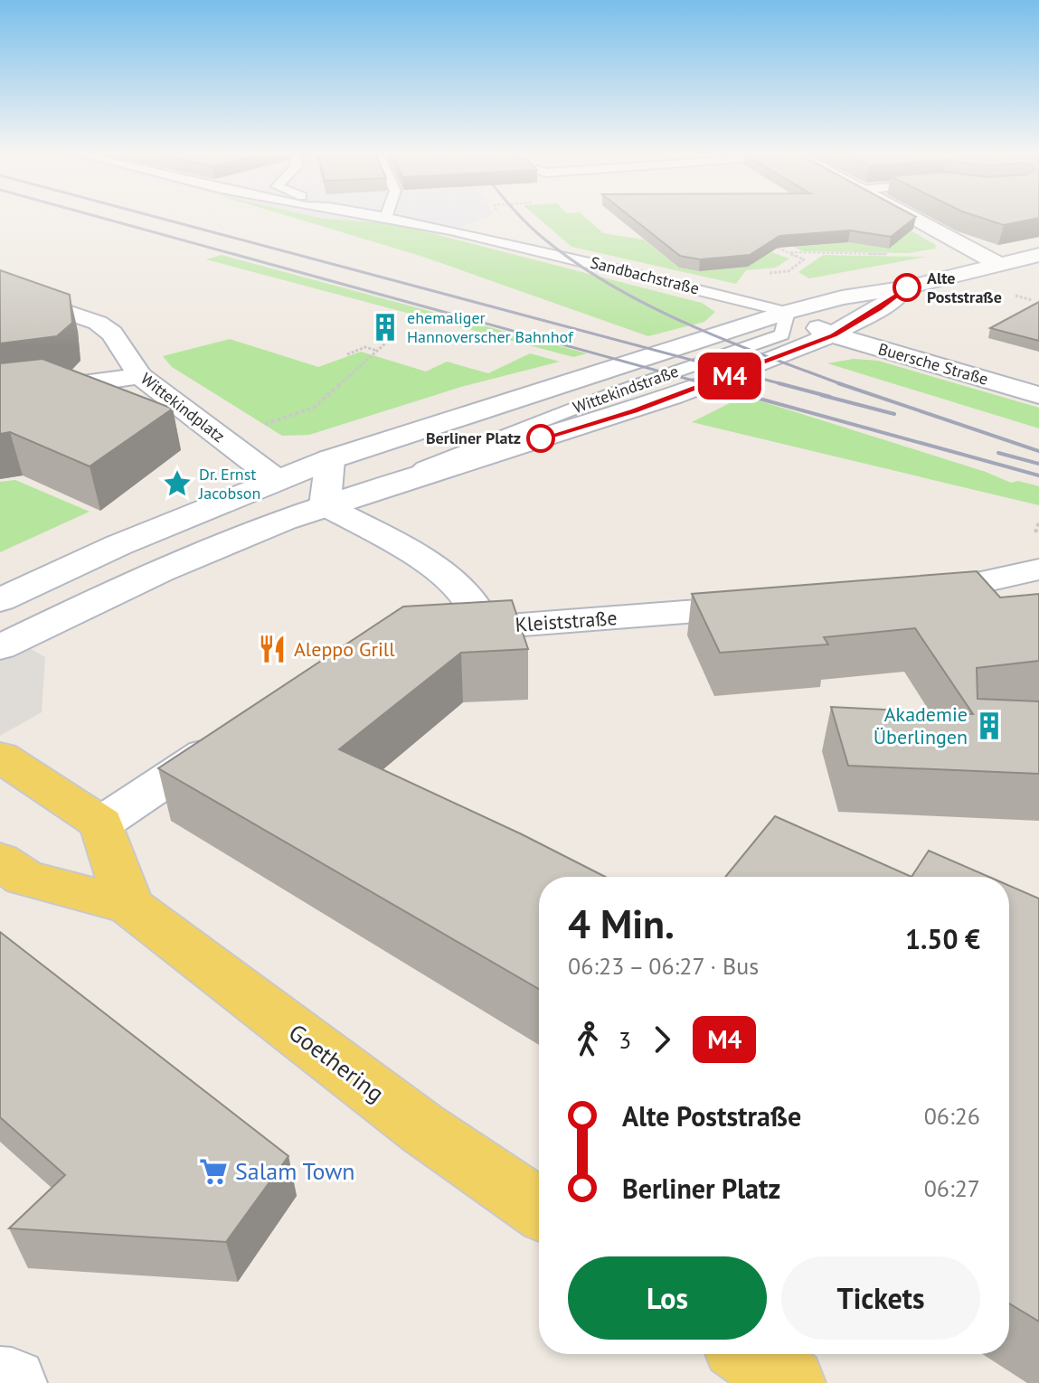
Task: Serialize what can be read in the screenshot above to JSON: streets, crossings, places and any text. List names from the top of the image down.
{
  "streets": {
    "main road": [
      "Buersche Straße",
      "Wittekindstraße",
      "Wittekindplatz",
      "Kleiststraße",
      "Goethering"
    ],
    "lane": ["Sandbachstraße"]
  },
  "crossings": [
    ["Sandbachstraße", "Buersche Straße"],
    ["Sandbachstraße", "Wittekindstraße"],
    ["Buersche Straße", "Wittekindstraße"],
    ["Wittekindstraße", "Wittekindplatz"]
  ],
  "places": {
    "other": ["Alte Poststraße", "Berliner Platz"],
    "building": ["ehemaliger Hannoverscher Bahnhof", "Akademie Überlingen"],
    "place": ["Dr. Ernst Jacobson"],
    "restaurant": ["Aleppo Grill"],
    "supermarket": ["Salam Town"]
  },
  "lines": ["bus line M4"],
  "page": {
    "on_map": "M4",
    "heading": ["4 Min.", "06:23 – 06:27 · Bus", "1.50 €"],
    "legs": ["3", "M4"],
    "list": [
      {
        "name": "Alte Poststraße",
        "value": "06:26"
      },
      {
        "name": "Berliner Platz",
        "value": "06:27"
      }
    ],
    "buttons": ["Los", "Tickets"]
  }
}
